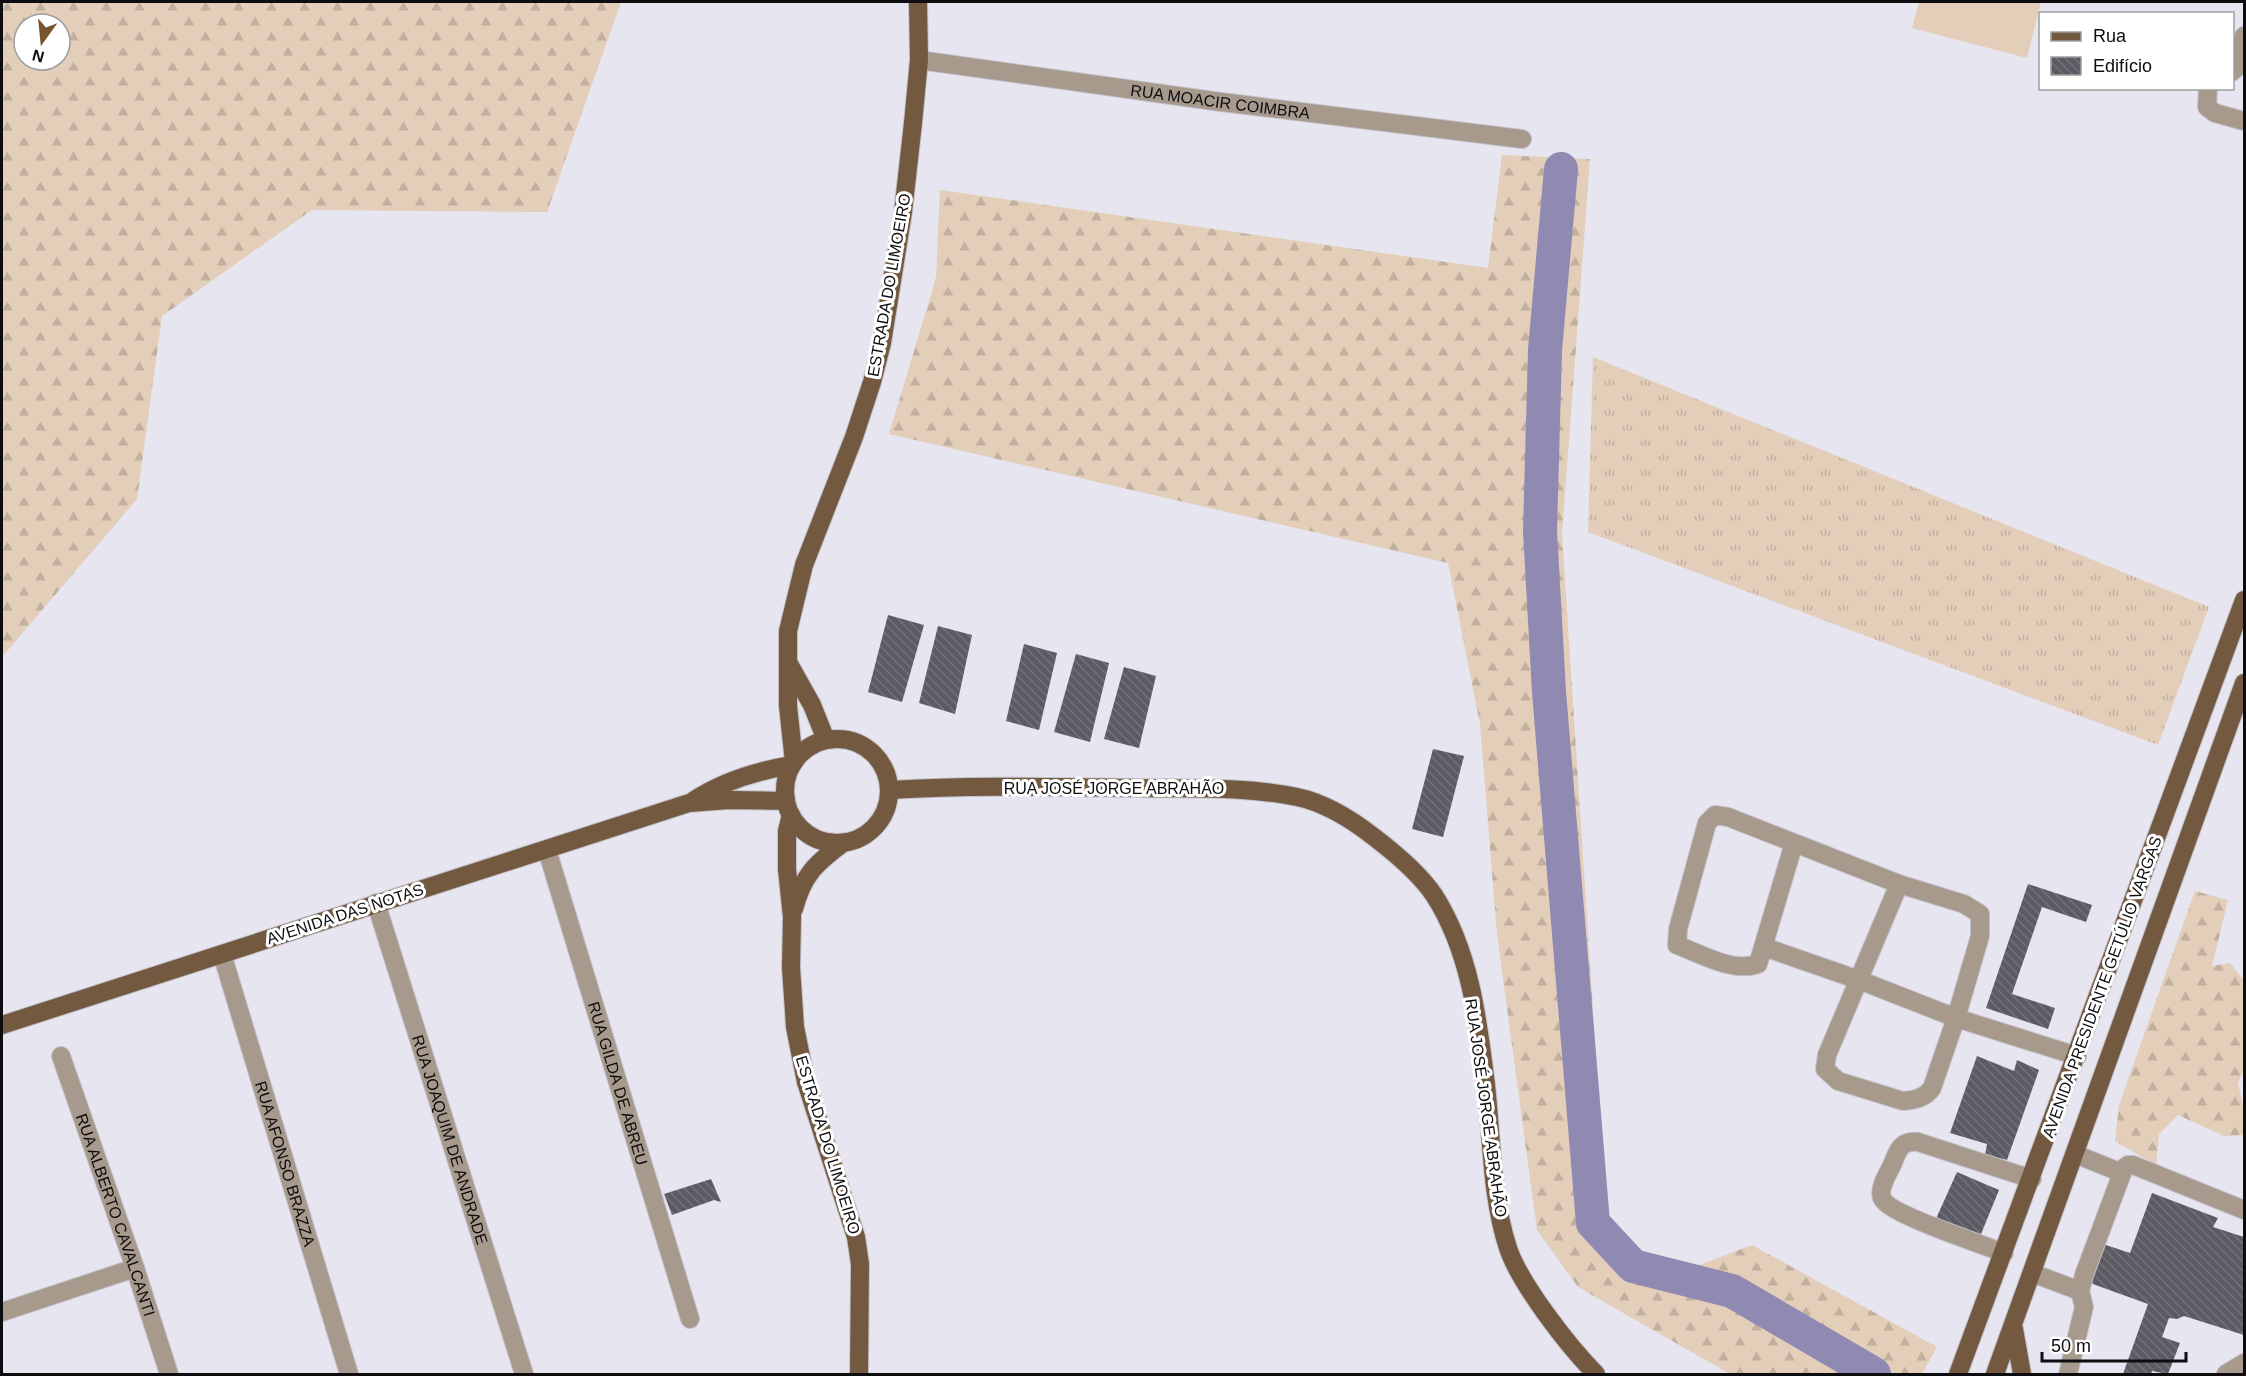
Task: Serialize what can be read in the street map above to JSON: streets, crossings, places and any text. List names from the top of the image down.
{
  "streets": {
    "main road": [
      "ESTRADA DO LIMOEIRO",
      "RUA JOSÉ JORGE ABRAHÃO",
      "AVENIDA DAS NOTAS",
      "AVENIDA PRESIDENTE GETÚLIO VARGAS"
    ],
    "street": [
      "RUA MOACIR COIMBRA",
      "RUA GILDA DE ABREU",
      "RUA JOAQUIM DE ANDRADE",
      "RUA AFONSO BRAZZA",
      "RUA ALBERTO CAVALCANTI"
    ]
  },
  "crossings": [
    ["RUA MOACIR COIMBRA", "ESTRADA DO LIMOEIRO"],
    ["ESTRADA DO LIMOEIRO", "RUA JOSÉ JORGE ABRAHÃO"],
    ["ESTRADA DO LIMOEIRO", "AVENIDA DAS NOTAS"],
    ["RUA JOSÉ JORGE ABRAHÃO", "AVENIDA DAS NOTAS"],
    ["AVENIDA DAS NOTAS", "RUA GILDA DE ABREU"],
    ["AVENIDA DAS NOTAS", "RUA JOAQUIM DE ANDRADE"],
    ["AVENIDA DAS NOTAS", "RUA AFONSO BRAZZA"]
  ],
  "legend": ["Rua", "Edifício"],
  "scale_bar": "50 m",
  "north": "bottom"
}
